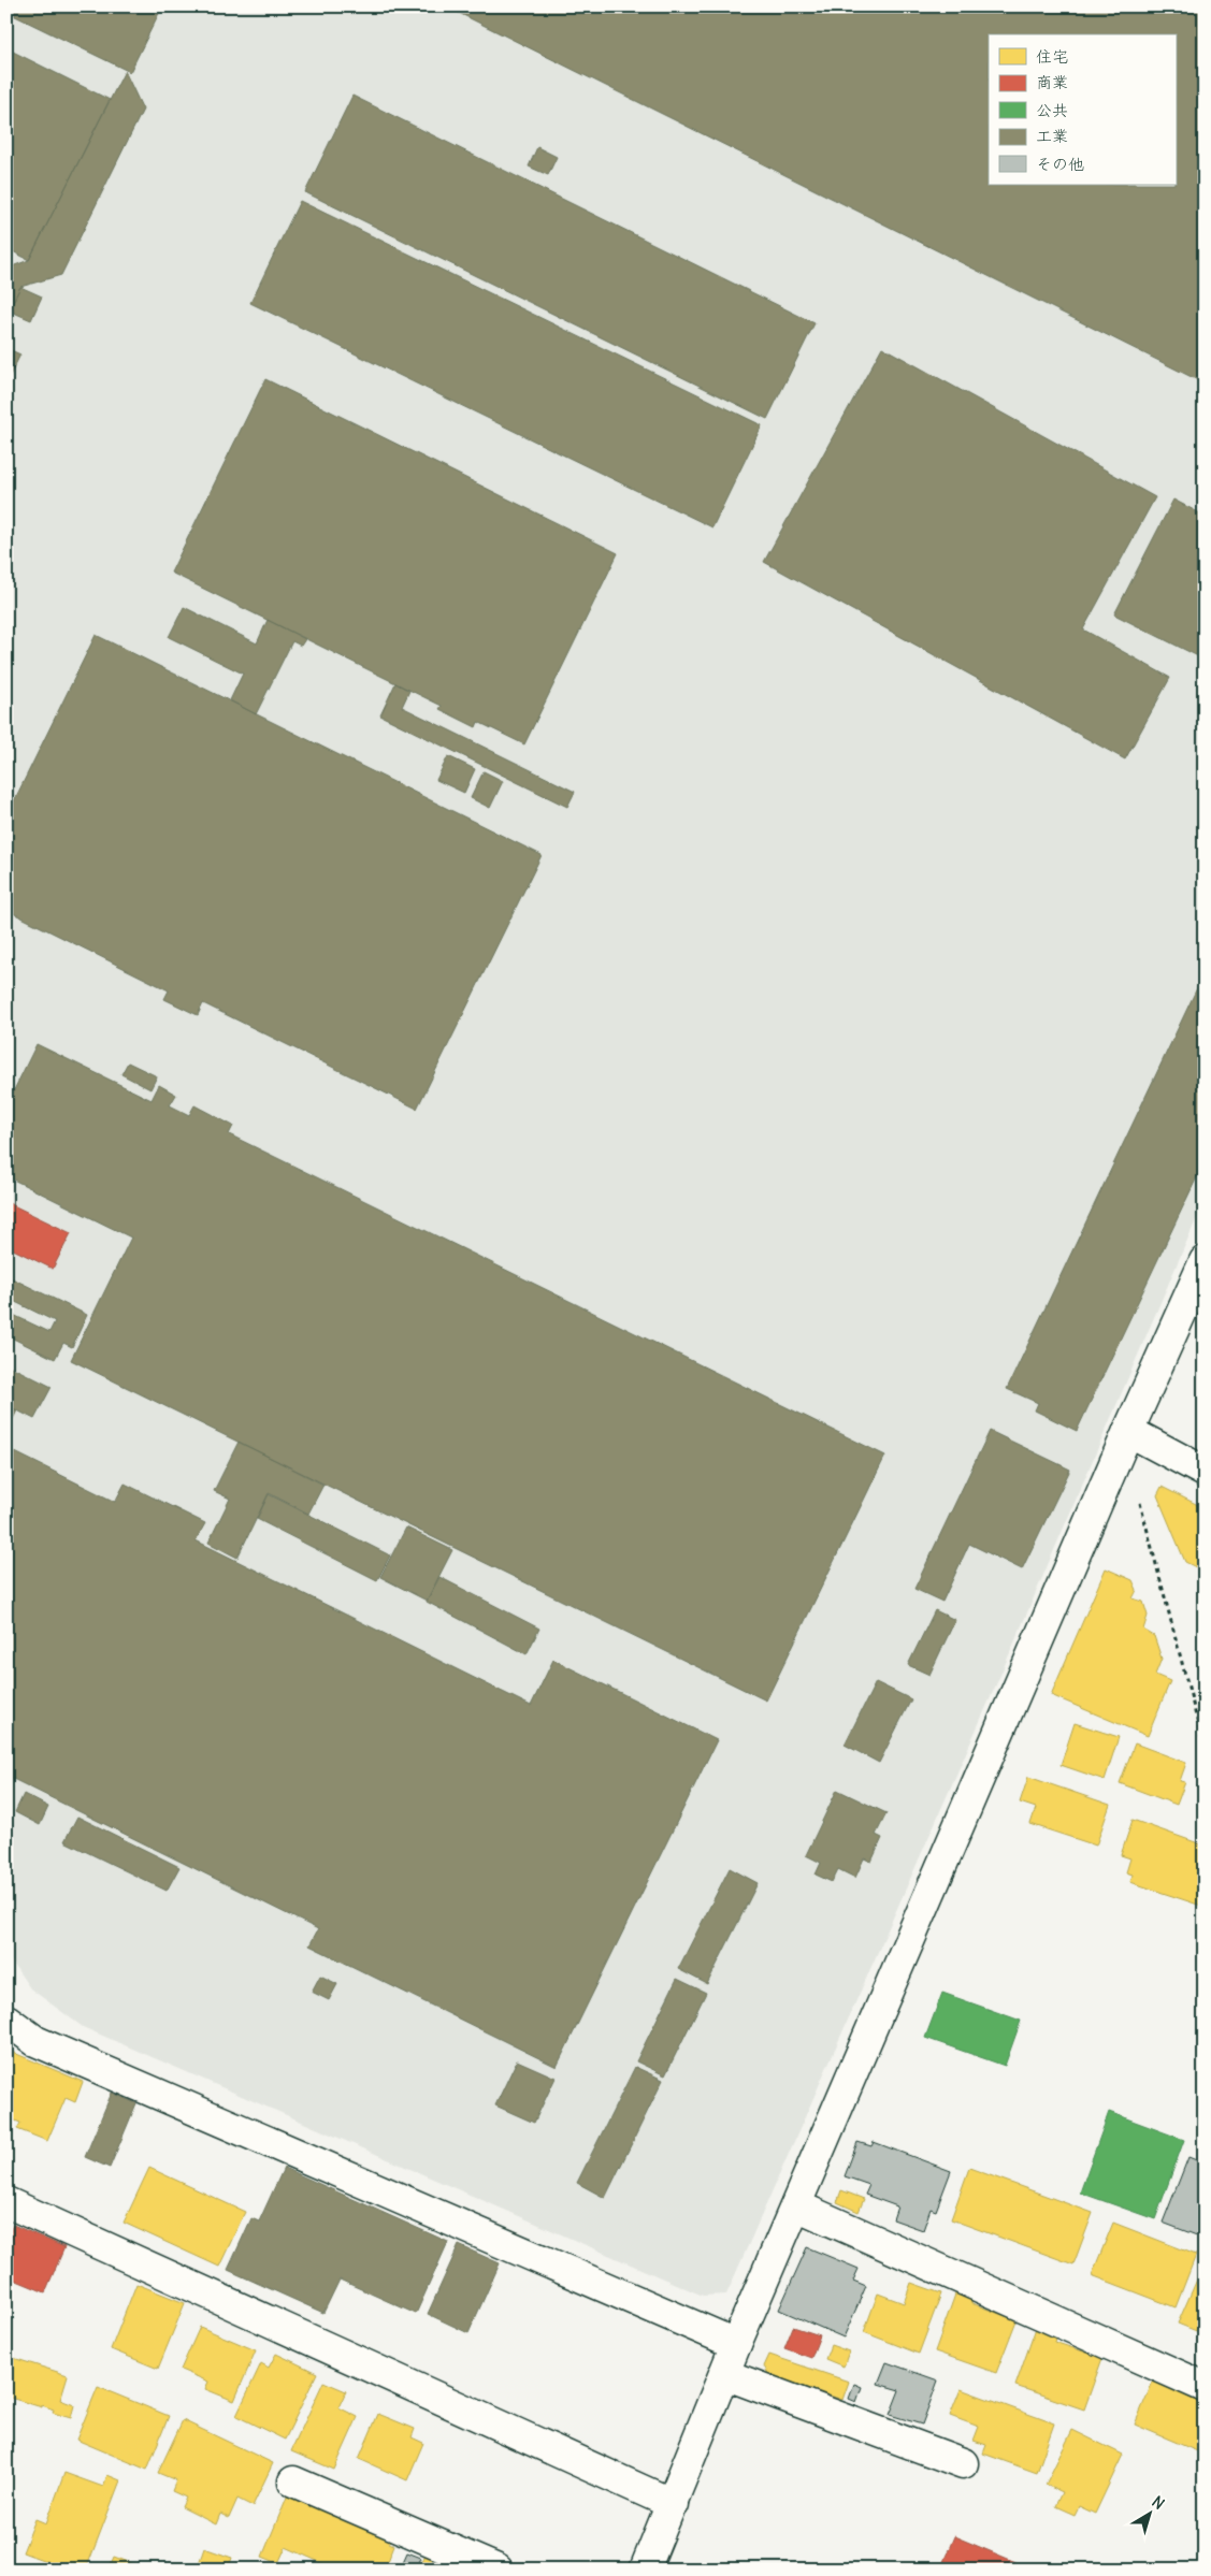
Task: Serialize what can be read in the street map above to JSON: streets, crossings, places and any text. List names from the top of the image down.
{
  "legend": [
    "住宅",
    "商業",
    "公共",
    "工業",
    "その他"
  ],
  "north": "top right"
}
